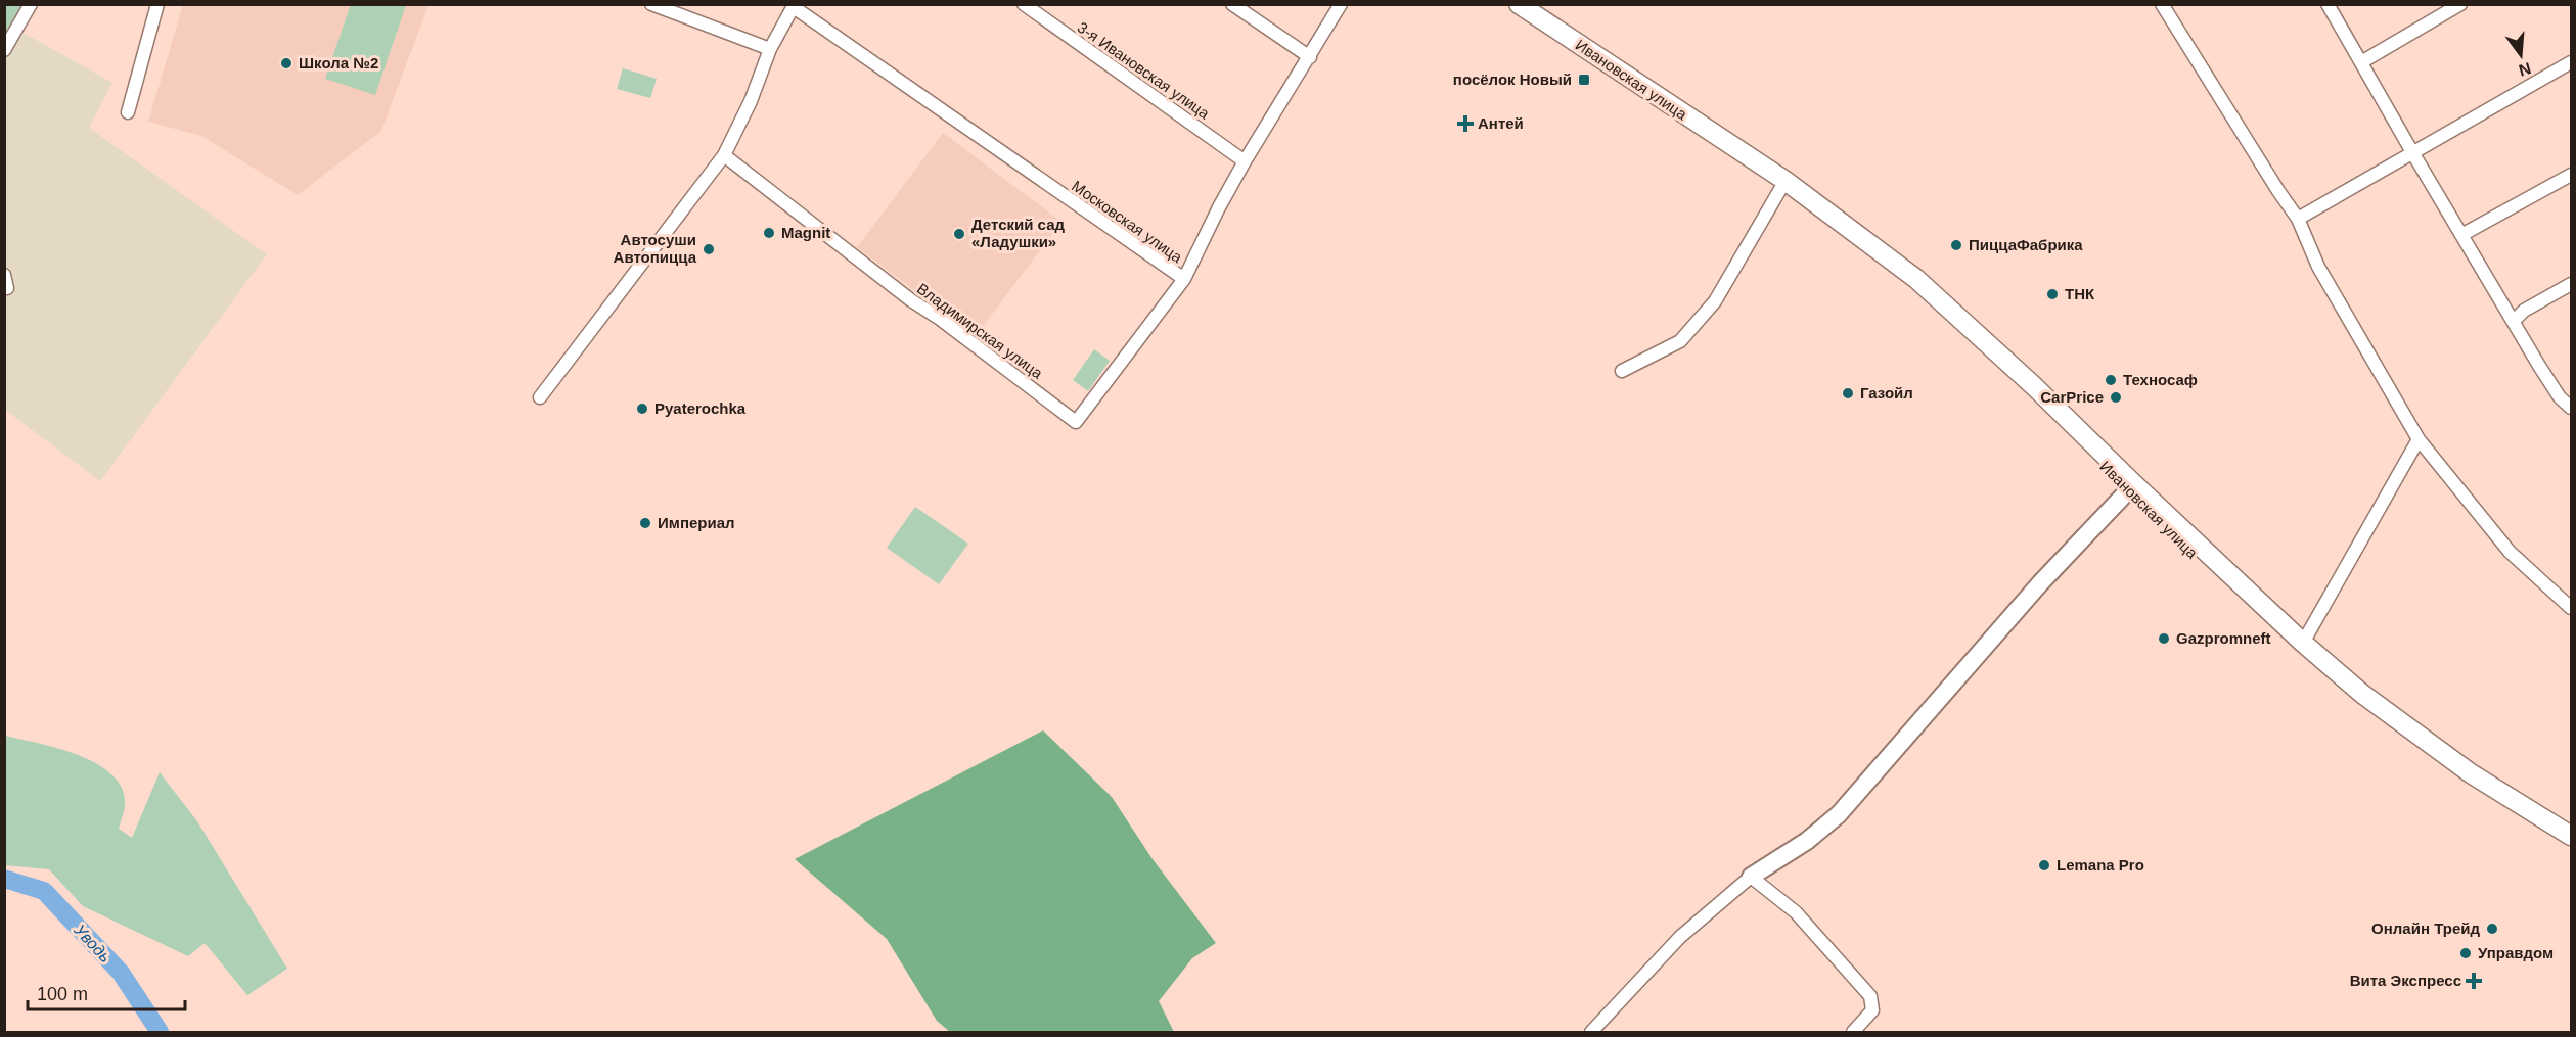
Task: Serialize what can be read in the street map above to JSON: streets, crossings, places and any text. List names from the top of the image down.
{
  "streets": {
    "main road": ["Ивановская улица"],
    "street": ["3-я Ивановская улица", "Московская улица", "Владимирская улица"]
  },
  "crossings": [
    ["3-я Ивановская улица", "Московская улица"],
    ["Московская улица", "Владимирская улица"]
  ],
  "water": ["Уводь"],
  "places": {
    "other": [
      "Школа №2",
      "Magnit",
      "Детский сад «Ладушки»",
      "ПиццаФабрика",
      "Автосуши Автопицца",
      "ТНК",
      "Техносаф",
      "Газойл",
      "CarPrice",
      "Pyaterochka",
      "Империал",
      "Gazpromneft",
      "Lemana Pro",
      "Онлайн Трейд",
      "Управдом"
    ],
    "transit": ["посёлок Новый"],
    "health": ["Антей", "Вита Экспресс"]
  },
  "scale_bar": "100 m",
  "north": "bottom"
}
